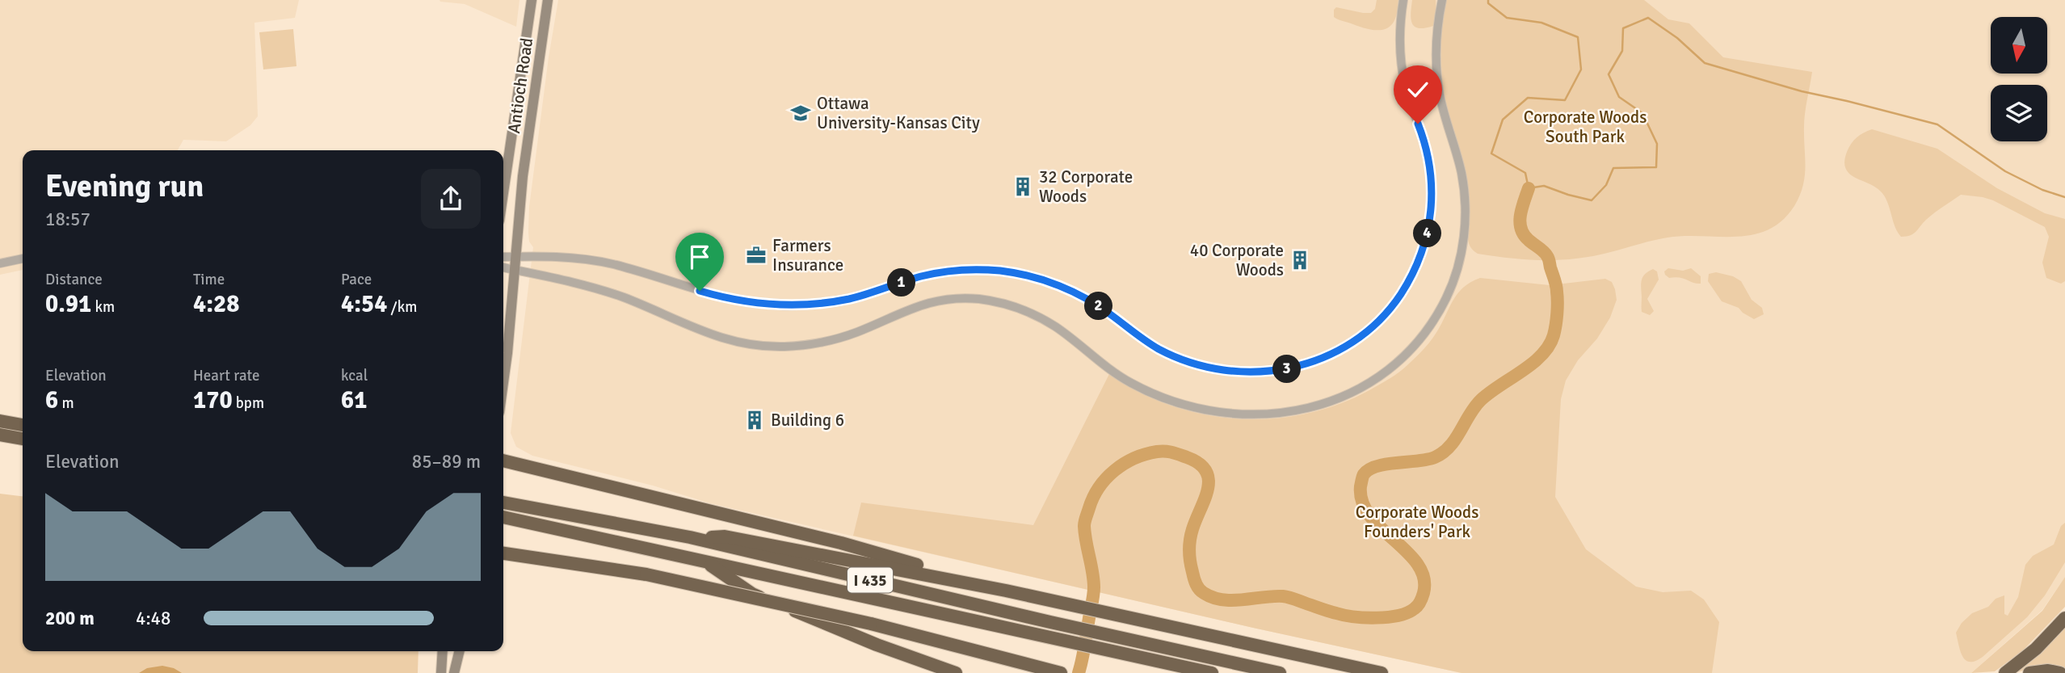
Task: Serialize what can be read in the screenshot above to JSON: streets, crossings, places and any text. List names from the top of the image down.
{
  "streets": {
    "highway": ["I 435"],
    "main road": ["Antioch Road"]
  },
  "parks": ["Corporate Woods South Park", "Corporate Woods Founders' Park"],
  "places": {
    "school or university": ["Ottawa University-Kansas City"],
    "building": ["32 Corporate Woods", "40 Corporate Woods", "Building 6"],
    "office": ["Farmers Insurance"]
  },
  "north": "bottom",
  "page": {
    "heading": ["Evening run", "18:57"],
    "pins": [
      "4",
      "1",
      "2",
      "3"
    ],
    "stats": [
      ["Distance", "0.91 km"],
      ["Time", "4:28"],
      ["Pace", "4:54 /km"],
      ["Elevation", "6 m"],
      ["Heart rate", "170 bpm"],
      ["kcal", "61"]
    ],
    "chart": ["Elevation", "85–89 m"],
    "list": [
      {
        "name": "200 m",
        "note": "4:48"
      }
    ]
  }
}
